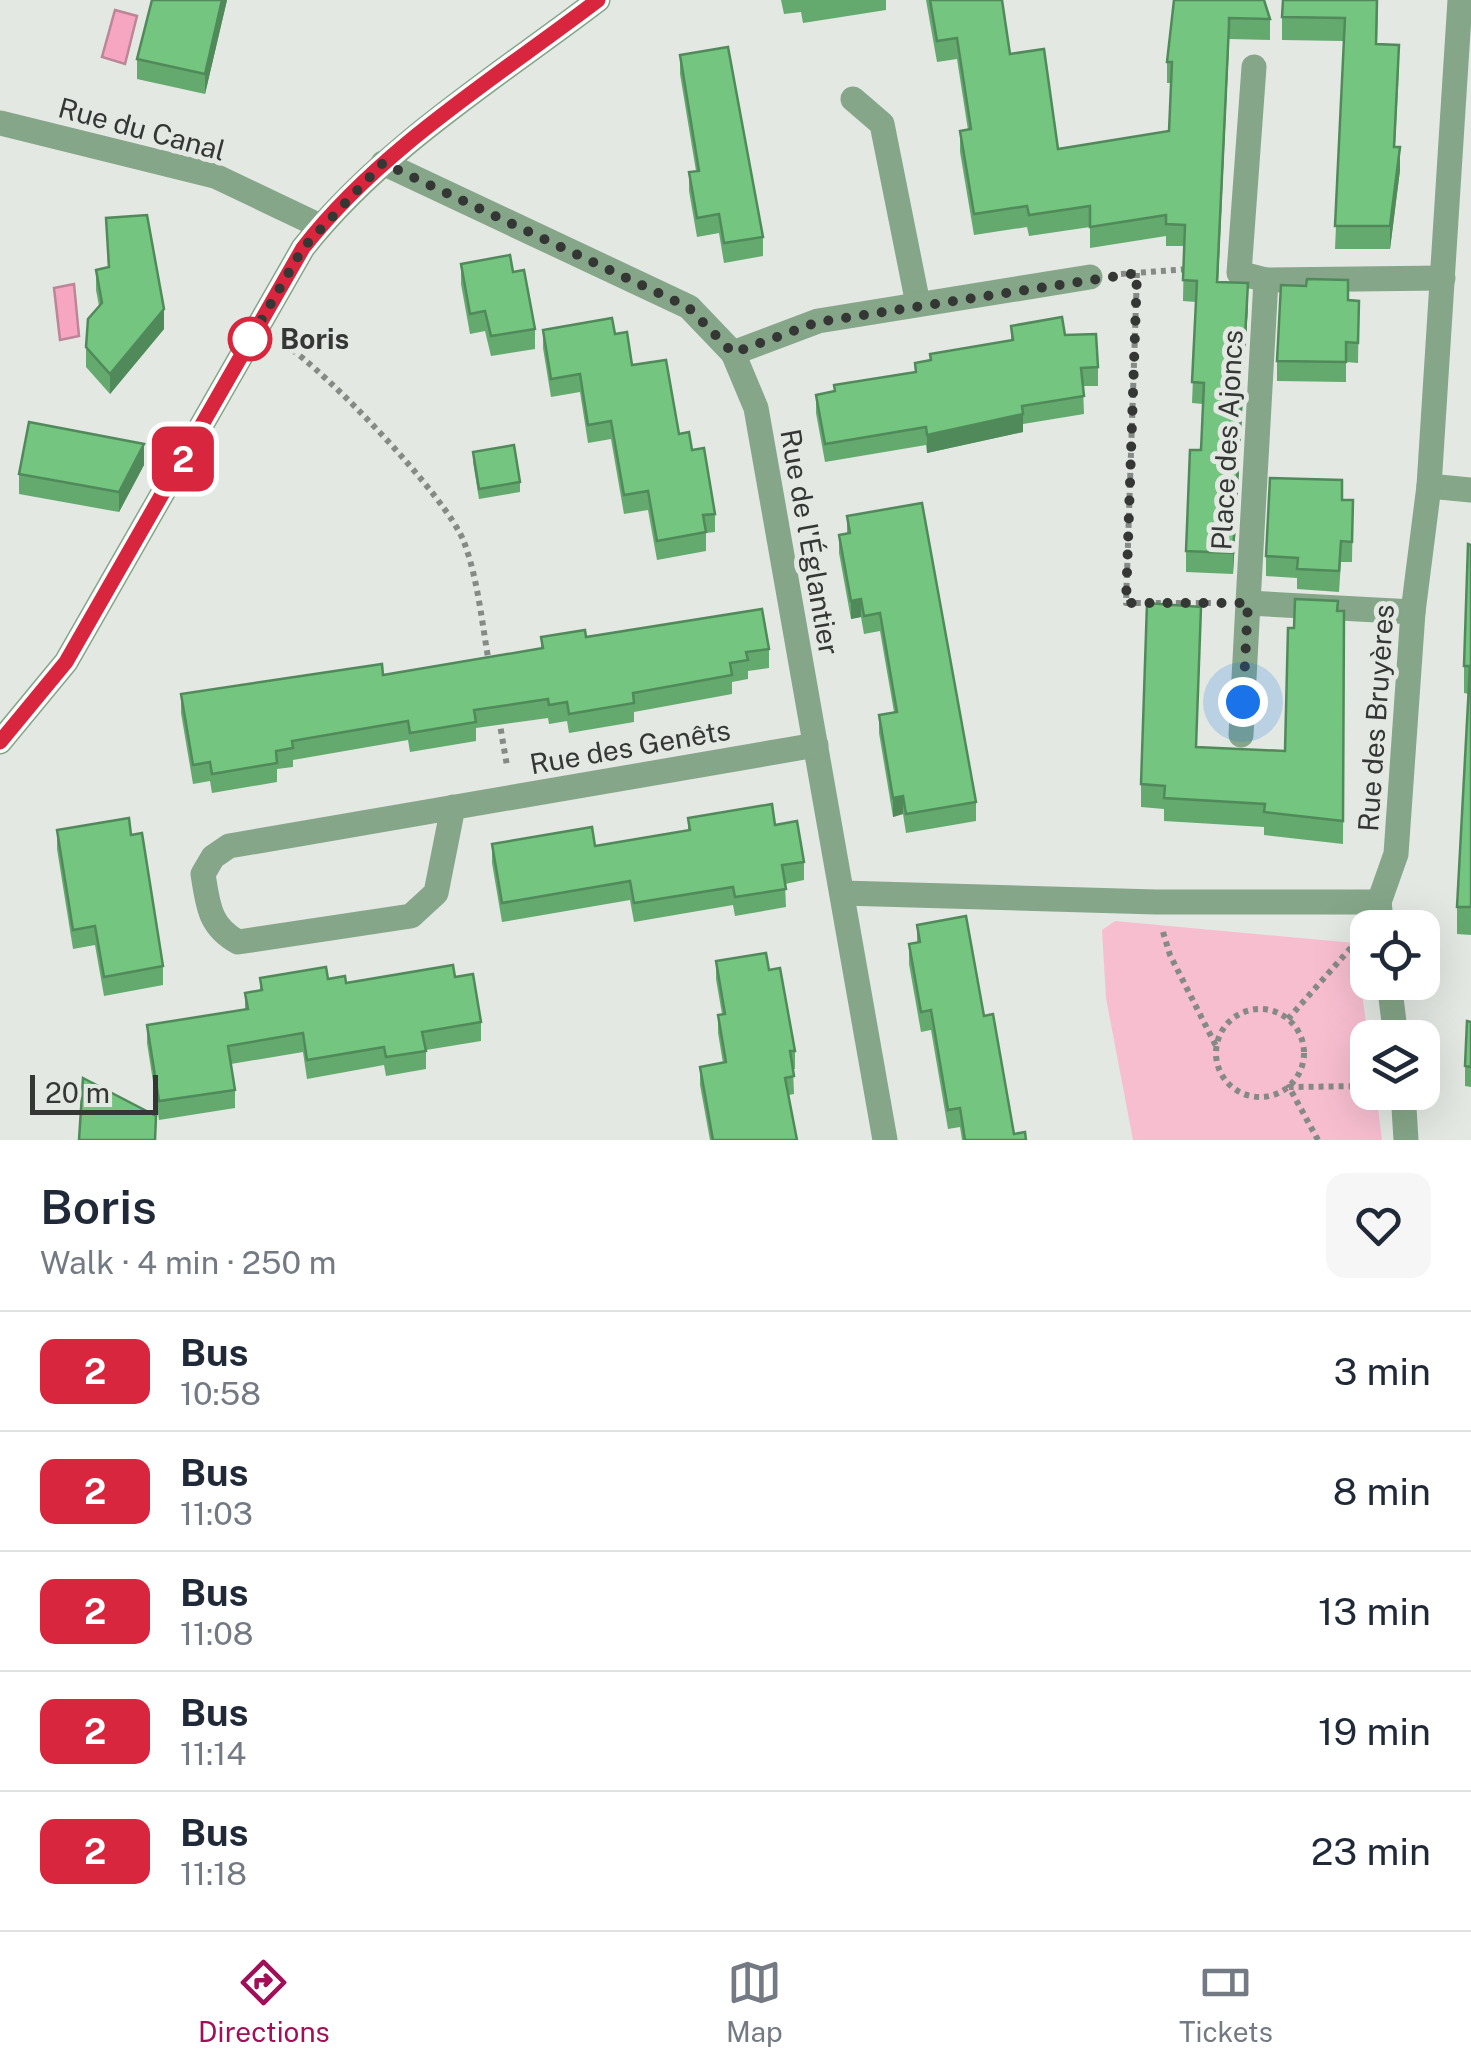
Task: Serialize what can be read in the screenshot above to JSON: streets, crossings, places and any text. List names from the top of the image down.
{
  "streets": {
    "street": [
      "Rue du Canal",
      "Place des Ajoncs",
      "Rue de l'Églantier",
      "Rue des Bruyères",
      "Rue des Genêts"
    ]
  },
  "crossings": [
    ["Rue de l'Églantier", "Rue des Genêts"]
  ],
  "places": ["Boris"],
  "lines": ["bus line 2"],
  "scale_bar": "20 m",
  "page": {
    "on_map": "2",
    "scale": "20 m",
    "heading": ["Boris", "Walk · 4 min · 250 m"],
    "list": [
      {
        "mark": "2",
        "name": "Bus",
        "note": "10:58",
        "value": "3 min"
      },
      {
        "mark": "2",
        "name": "Bus",
        "note": "11:03",
        "value": "8 min"
      },
      {
        "mark": "2",
        "name": "Bus",
        "note": "11:08",
        "value": "13 min"
      },
      {
        "mark": "2",
        "name": "Bus",
        "note": "11:14",
        "value": "19 min"
      },
      {
        "mark": "2",
        "name": "Bus",
        "note": "11:18",
        "value": "23 min"
      }
    ],
    "tabs": ["Directions", "Map", "Tickets"]
  }
}
